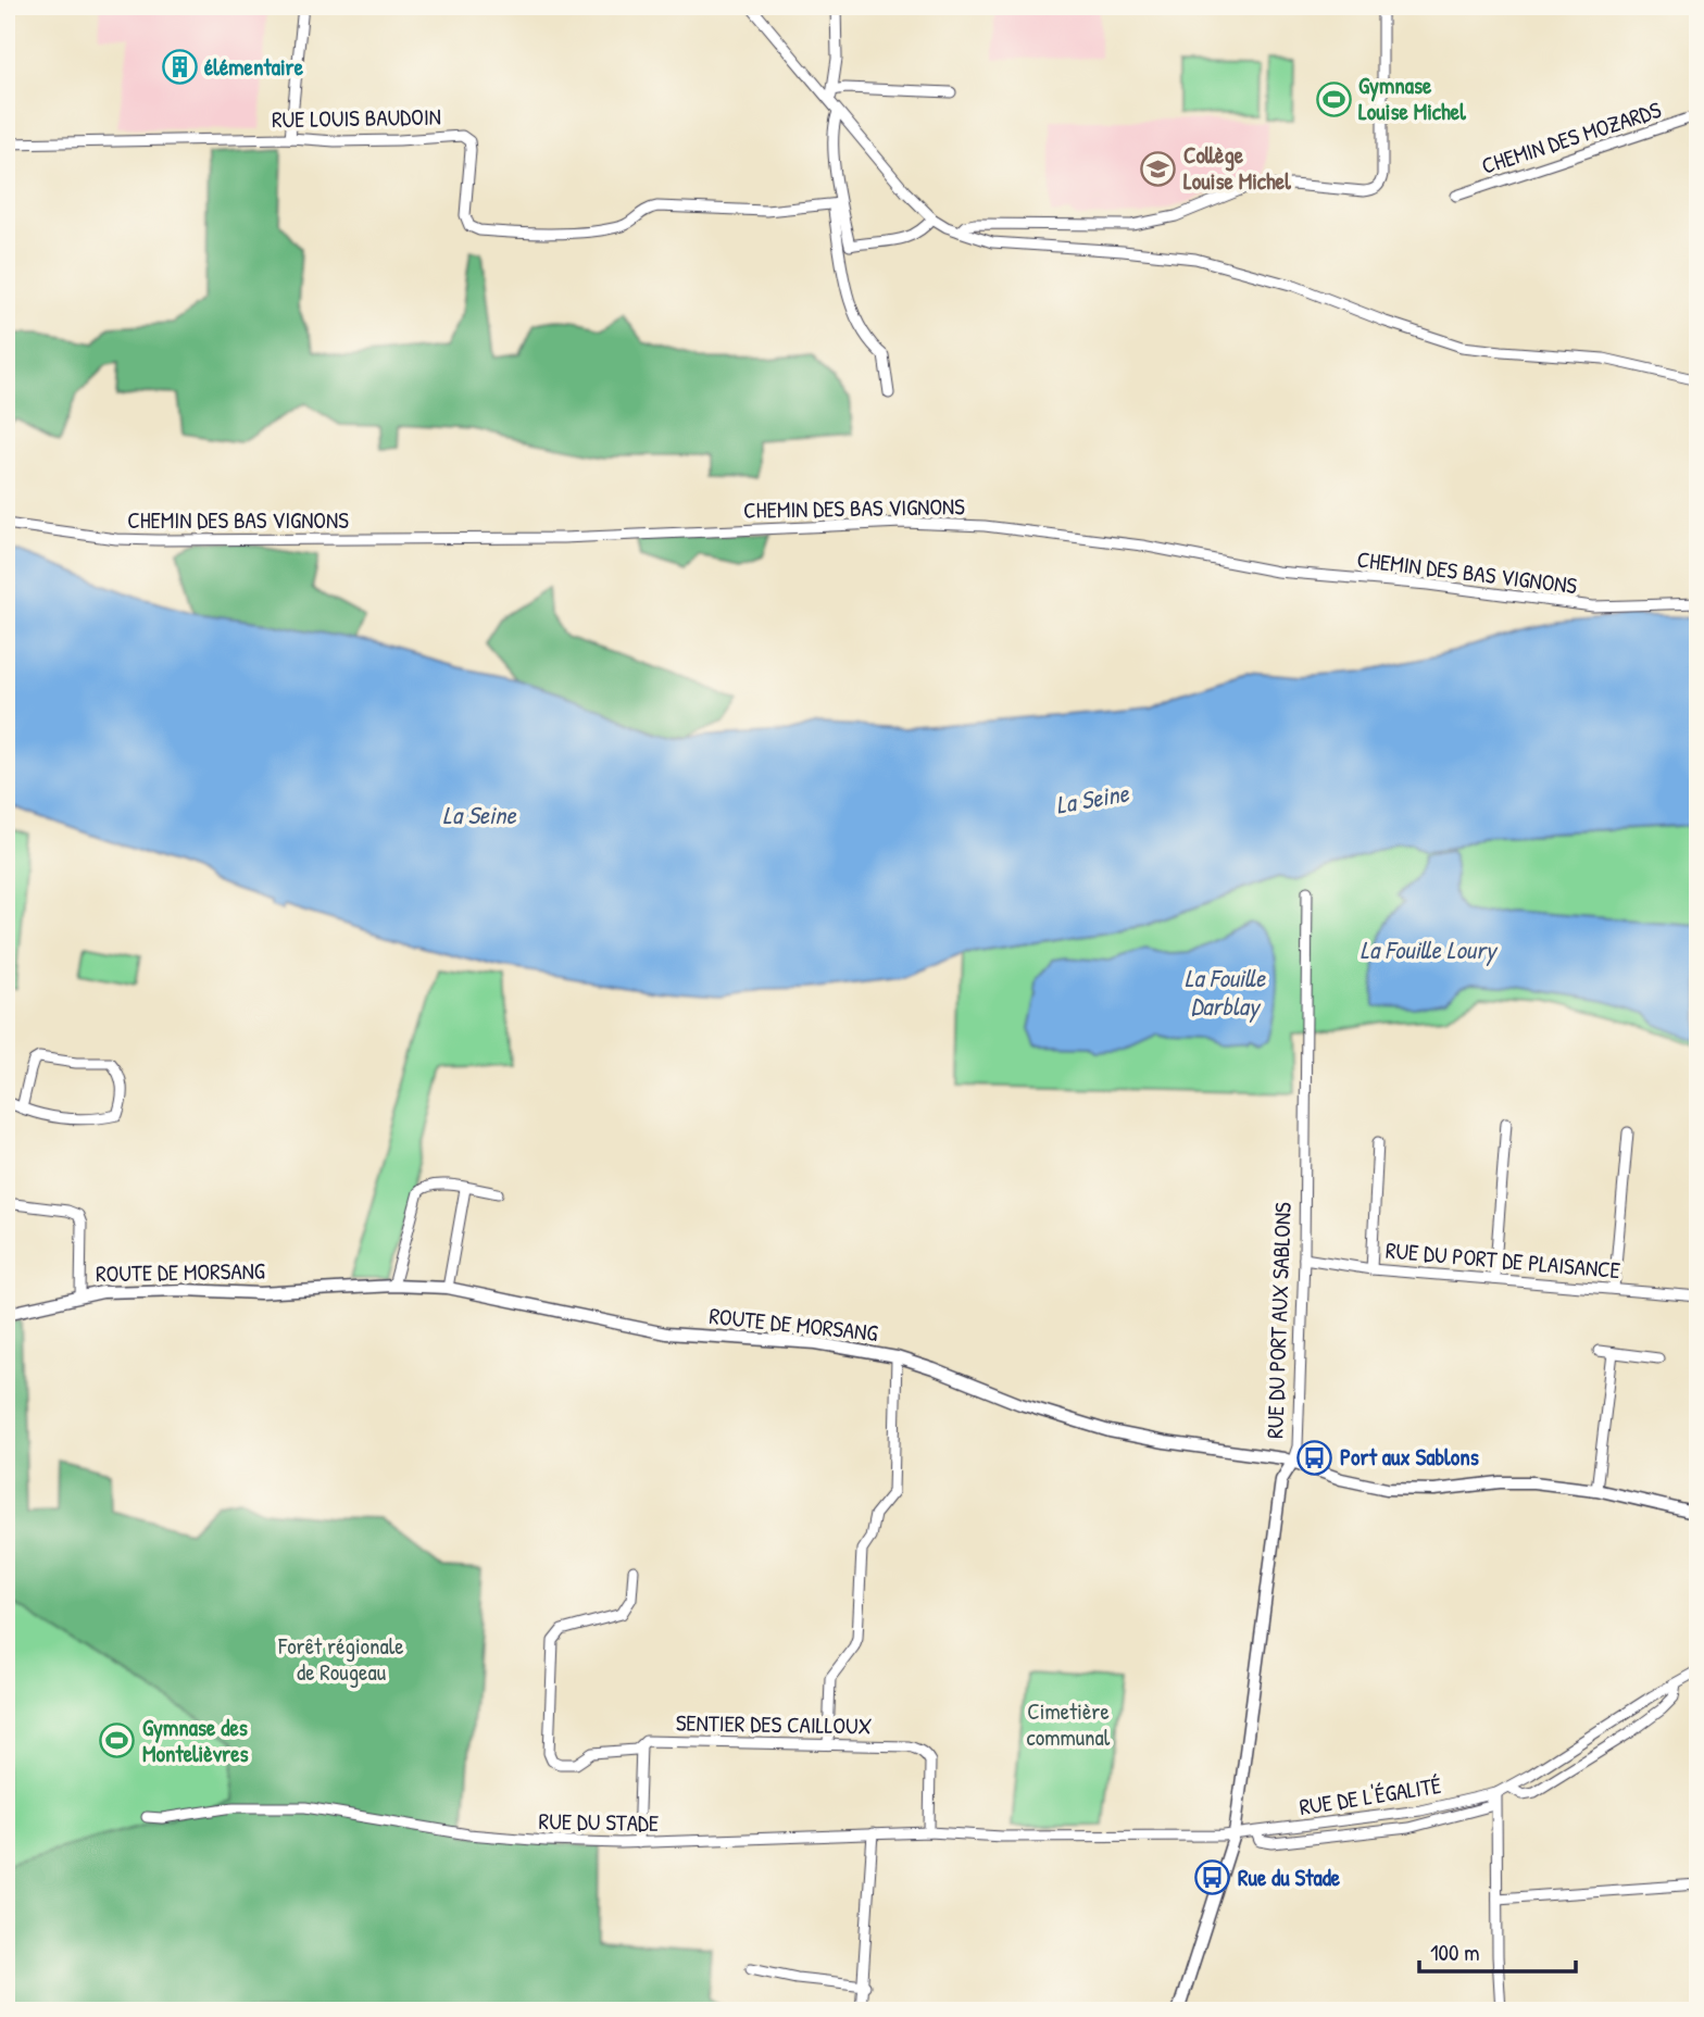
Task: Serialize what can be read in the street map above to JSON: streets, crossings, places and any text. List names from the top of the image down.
{
  "streets": {
    "street": [
      "RUE LOUIS BAUDOIN",
      "CHEMIN DES MOZARDS",
      "CHEMIN DES BAS VIGNONS",
      "RUE DU PORT DE PLAISANCE",
      "ROUTE DE MORSANG",
      "RUE DU PORT AUX SABLONS",
      "SENTIER DES CAILLOUX",
      "RUE DE L'ÉGALITÉ",
      "RUE DU STADE"
    ]
  },
  "crossings": [
    ["RUE DU PORT DE PLAISANCE", "RUE DU PORT AUX SABLONS"],
    ["ROUTE DE MORSANG", "RUE DU PORT AUX SABLONS"],
    ["RUE DU PORT AUX SABLONS", "RUE DE L'ÉGALITÉ"],
    ["RUE DU PORT AUX SABLONS", "RUE DU STADE"],
    ["SENTIER DES CAILLOUX", "RUE DU STADE"],
    ["RUE DE L'ÉGALITÉ", "RUE DU STADE"]
  ],
  "water": ["La Seine", "La Fouille Loury", "La Fouille Darblay"],
  "parks": ["Forêt régionale de Rougeau", "Cimetière communal"],
  "places": {
    "building": ["élémentaire"],
    "sports": ["Gymnase Louise Michel", "Gymnase des Montelièvres"],
    "school or university": ["Collège Louise Michel"],
    "bus stop": ["Port aux Sablons", "Rue du Stade"]
  },
  "scale_bar": "100 m"
}
